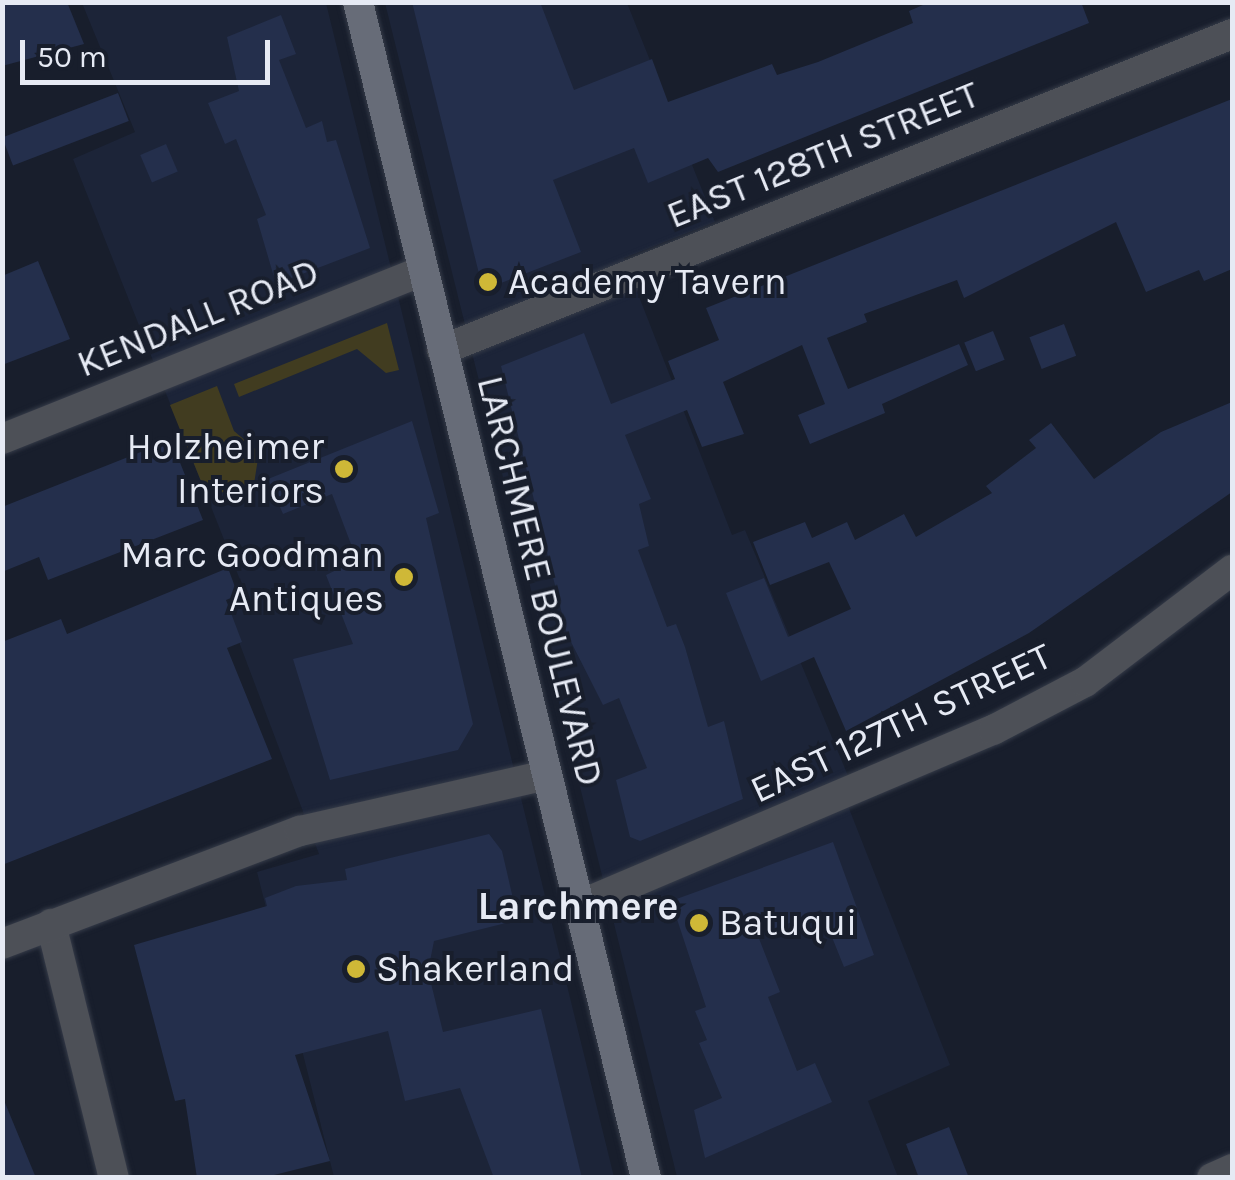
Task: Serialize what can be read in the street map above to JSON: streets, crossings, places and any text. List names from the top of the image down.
{
  "streets": {
    "main road": ["LARCHMERE BOULEVARD"],
    "street": ["EAST 128TH STREET", "KENDALL ROAD", "EAST 127TH STREET"]
  },
  "crossings": [
    ["EAST 128TH STREET", "LARCHMERE BOULEVARD"],
    ["KENDALL ROAD", "LARCHMERE BOULEVARD"],
    ["LARCHMERE BOULEVARD", "EAST 127TH STREET"]
  ],
  "districts": ["Larchmere"],
  "places": [
    "Academy Tavern",
    "Holzheimer Interiors",
    "Marc Goodman Antiques",
    "Batuqui",
    "Shakerland"
  ],
  "scale_bar": "50 m"
}
